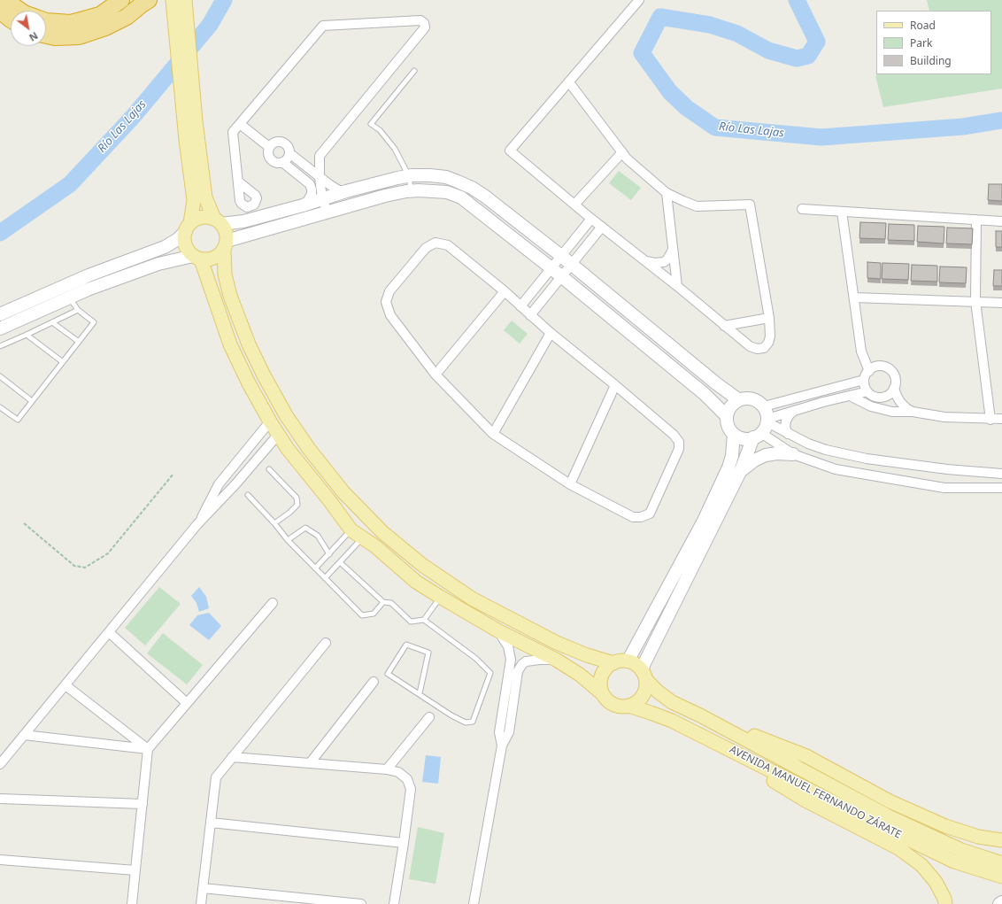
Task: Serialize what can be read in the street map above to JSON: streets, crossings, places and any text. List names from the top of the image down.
{
  "streets": {
    "main road": ["AVENIDA MANUEL FERNANDO ZÁRATE"]
  },
  "water": ["Río Las Lajas"],
  "legend": ["Road", "Park", "Building"],
  "north": "bottom right"
}
